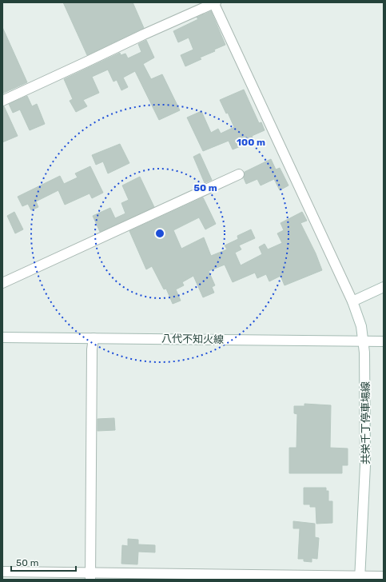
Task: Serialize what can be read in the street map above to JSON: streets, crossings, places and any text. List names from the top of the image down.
{
  "streets": {
    "street": ["八代不知火線", "共栄千丁停車場線"]
  },
  "crossings": [
    ["八代不知火線", "共栄千丁停車場線"]
  ],
  "scale_bar": "50 m",
  "rings": ["100 m", "50 m"]
}
